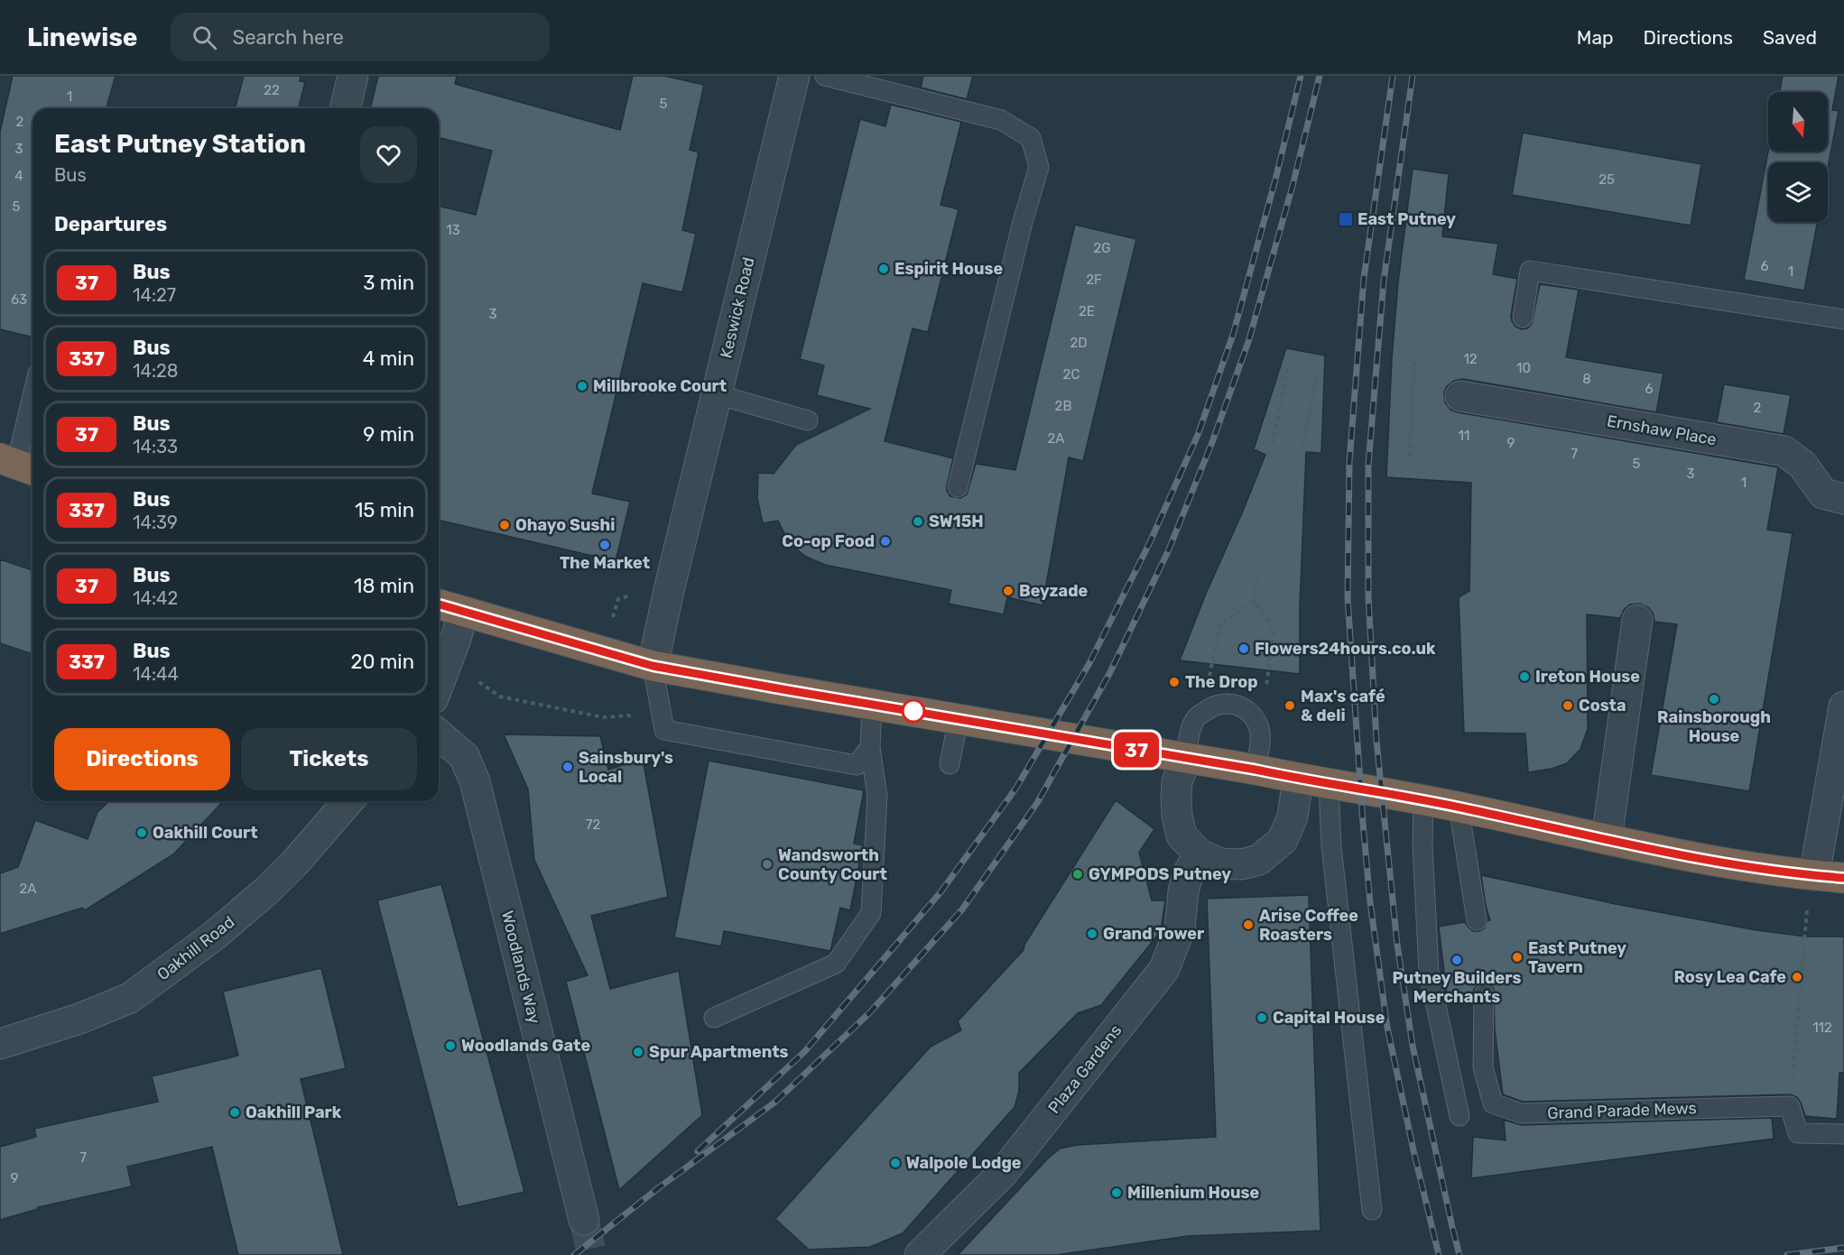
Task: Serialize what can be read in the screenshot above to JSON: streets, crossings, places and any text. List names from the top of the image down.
{
  "streets": {
    "street": [
      "Keswick Road",
      "Ernshaw Place",
      "Oakhill Road",
      "Woodlands Way",
      "Plaza Gardens"
    ],
    "lane": ["Grand Parade Mews"]
  },
  "places": {
    "transit": ["East Putney"],
    "other": [
      "Espirit House",
      "Millbrooke Court",
      "SW15H",
      "Ohayo Sushi",
      "Co-op Food",
      "The Market",
      "Beyzade",
      "Flowers24hours.co.uk",
      "Ireton House",
      "The Drop",
      "Rainsborough House",
      "Max's café & deli",
      "Costa",
      "Sainsbury's Local",
      "Oakhill Court",
      "Wandsworth County Court",
      "GYMPODS Putney",
      "Arise Coffee Roasters",
      "Grand Tower",
      "East Putney Tavern",
      "Putney Builders Merchants",
      "Rosy Lea Cafe",
      "Capital House",
      "Woodlands Gate",
      "Spur Apartments",
      "Oakhill Park",
      "Walpole Lodge",
      "Millenium House"
    ]
  },
  "lines": ["bus line 37"],
  "house_numbers": [
    "22",
    "1",
    "5",
    "2",
    "3",
    "4",
    "25",
    "5",
    "13",
    "2G",
    "6",
    "1",
    "2F",
    "63",
    "2E",
    "3",
    "2D",
    "12",
    "10",
    "2C",
    "8",
    "6",
    "2B",
    "2",
    "11",
    "2A",
    "9",
    "7",
    "5",
    "3",
    "1",
    "72",
    "2A",
    "112",
    "7",
    "9"
  ],
  "north": "bottom",
  "page": {
    "header": "Linewise",
    "search": "Search here",
    "nav": ["Map", "Directions", "Saved"],
    "on_map": "37",
    "heading": [
      ["East Putney Station", "Bus"],
      "Departures"
    ],
    "list": [
      {
        "mark": "37",
        "name": "Bus",
        "note": "14:27",
        "value": "3 min"
      },
      {
        "mark": "337",
        "name": "Bus",
        "note": "14:28",
        "value": "4 min"
      },
      {
        "mark": "37",
        "name": "Bus",
        "note": "14:33",
        "value": "9 min"
      },
      {
        "mark": "337",
        "name": "Bus",
        "note": "14:39",
        "value": "15 min"
      },
      {
        "mark": "37",
        "name": "Bus",
        "note": "14:42",
        "value": "18 min"
      },
      {
        "mark": "337",
        "name": "Bus",
        "note": "14:44",
        "value": "20 min"
      }
    ],
    "buttons": ["Directions", "Tickets"]
  }
}
